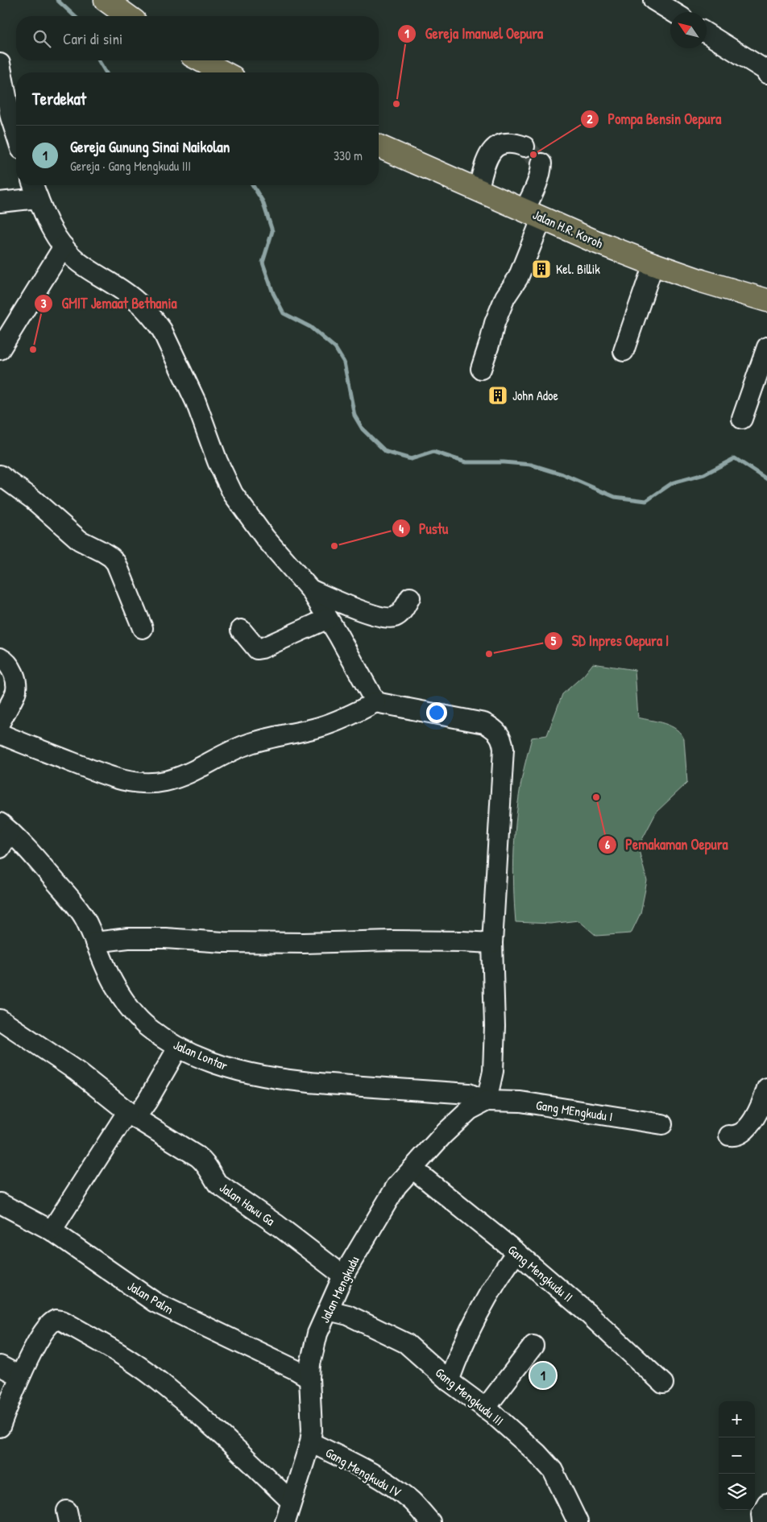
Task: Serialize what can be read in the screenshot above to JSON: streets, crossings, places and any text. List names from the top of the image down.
{
  "streets": {
    "main road": ["Jalan H.R. Koroh"],
    "street": [
      "Jalan Lontar",
      "Gang MEngkudu I",
      "Jalan Hawu Ga",
      "Gang Mengkudu II",
      "Jalan Mengkudu",
      "Jalan Palm",
      "Gang Mengkudu III",
      "Gang Mengkudu IV"
    ]
  },
  "crossings": [
    ["Jalan Lontar", "Gang MEngkudu I"],
    ["Jalan Lontar", "Jalan Mengkudu"],
    ["Gang MEngkudu I", "Jalan Mengkudu"],
    ["Jalan Hawu Ga", "Jalan Mengkudu"],
    ["Gang Mengkudu II", "Jalan Mengkudu"],
    ["Jalan Mengkudu", "Jalan Palm"],
    ["Jalan Mengkudu", "Gang Mengkudu III"],
    ["Jalan Mengkudu", "Gang Mengkudu IV"]
  ],
  "places": {
    "other": [
      "Gereja Imanuel Oepura",
      "Pompa Bensin Oepura",
      "GMIT Jemaat Bethania",
      "Pustu",
      "SD Inpres Oepura I",
      "Pemakaman Oepura"
    ],
    "building": ["Kel. Billik", "John Adoe"]
  },
  "north": "top left",
  "page": {
    "search": "Cari di sini",
    "heading": "Terdekat",
    "list": [
      {
        "mark": "1",
        "name": "Gereja Gunung Sinai Naikolan",
        "note": "Gereja · Gang Mengkudu III",
        "value": "330 m"
      }
    ],
    "pins": "1",
    "map_buttons": ["+", "−"]
  }
}
